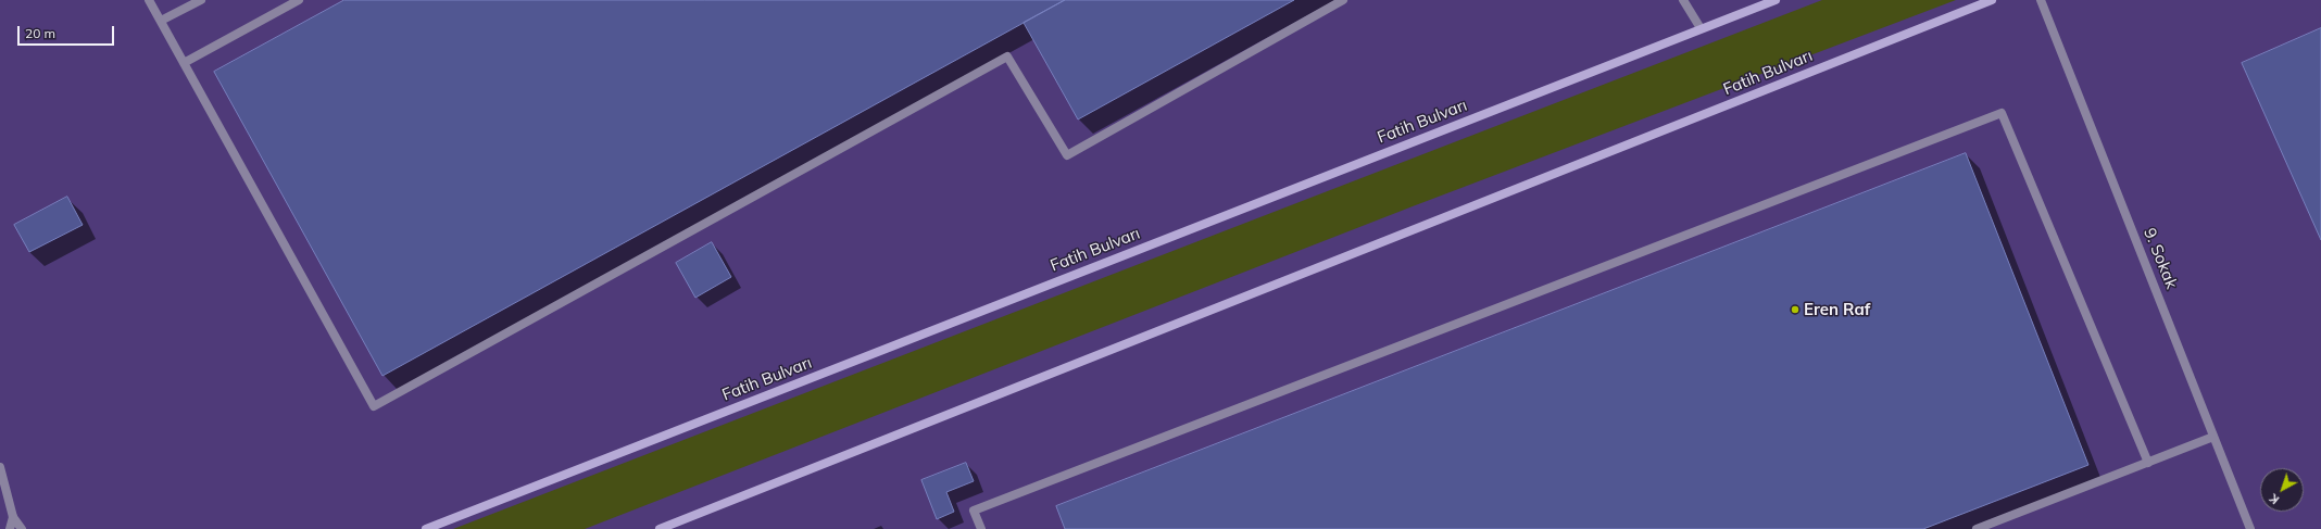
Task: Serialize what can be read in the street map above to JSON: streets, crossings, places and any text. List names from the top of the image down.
{
  "streets": {
    "main road": ["Fatih Bulvarı"],
    "street": ["9. Sokak"]
  },
  "places": ["Eren Raf"],
  "scale_bar": "20 m",
  "north": "bottom left"
}
